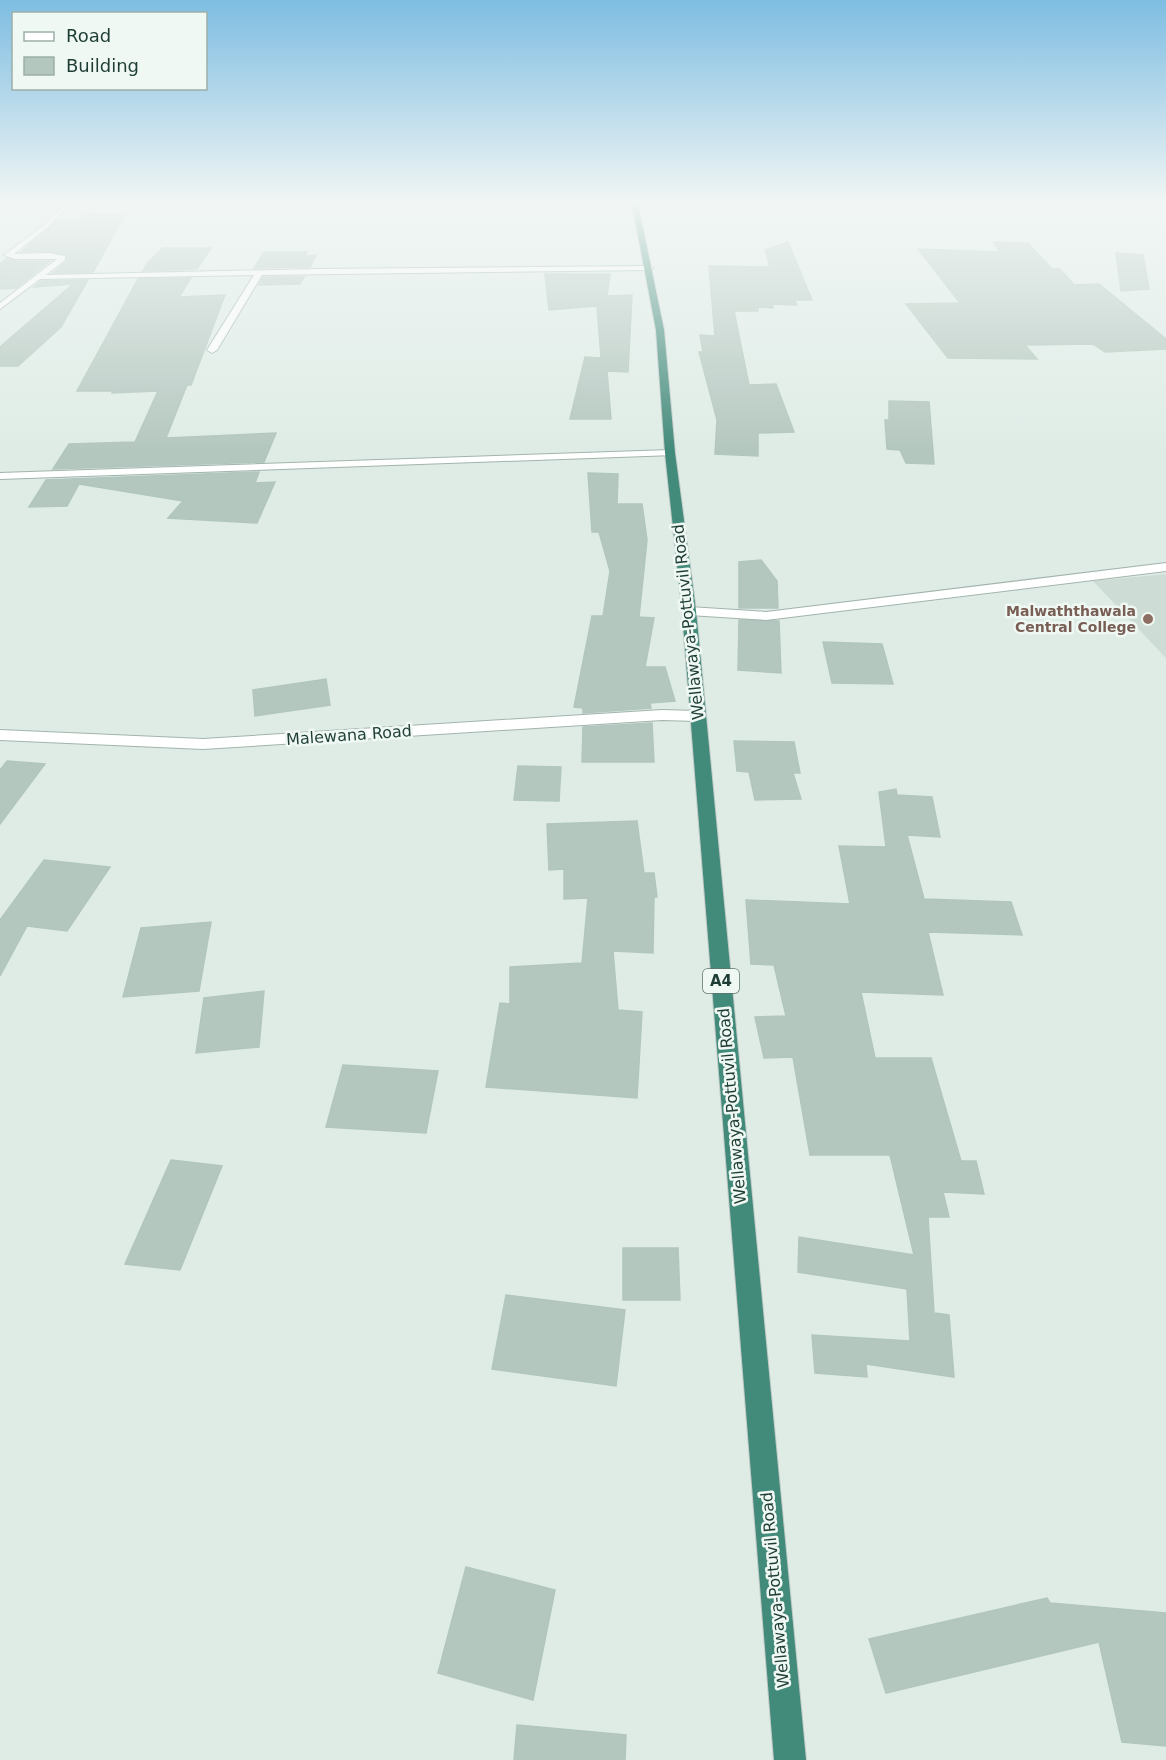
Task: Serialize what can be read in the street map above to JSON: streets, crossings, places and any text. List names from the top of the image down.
{
  "streets": {
    "highway": ["Wellawaya-Pottuvil Road", "A4"],
    "street": ["Malewana Road"]
  },
  "crossings": [
    ["Wellawaya-Pottuvil Road", "Malewana Road"]
  ],
  "places": ["Malwaththawala Central College"],
  "legend": ["Road", "Building"]
}
